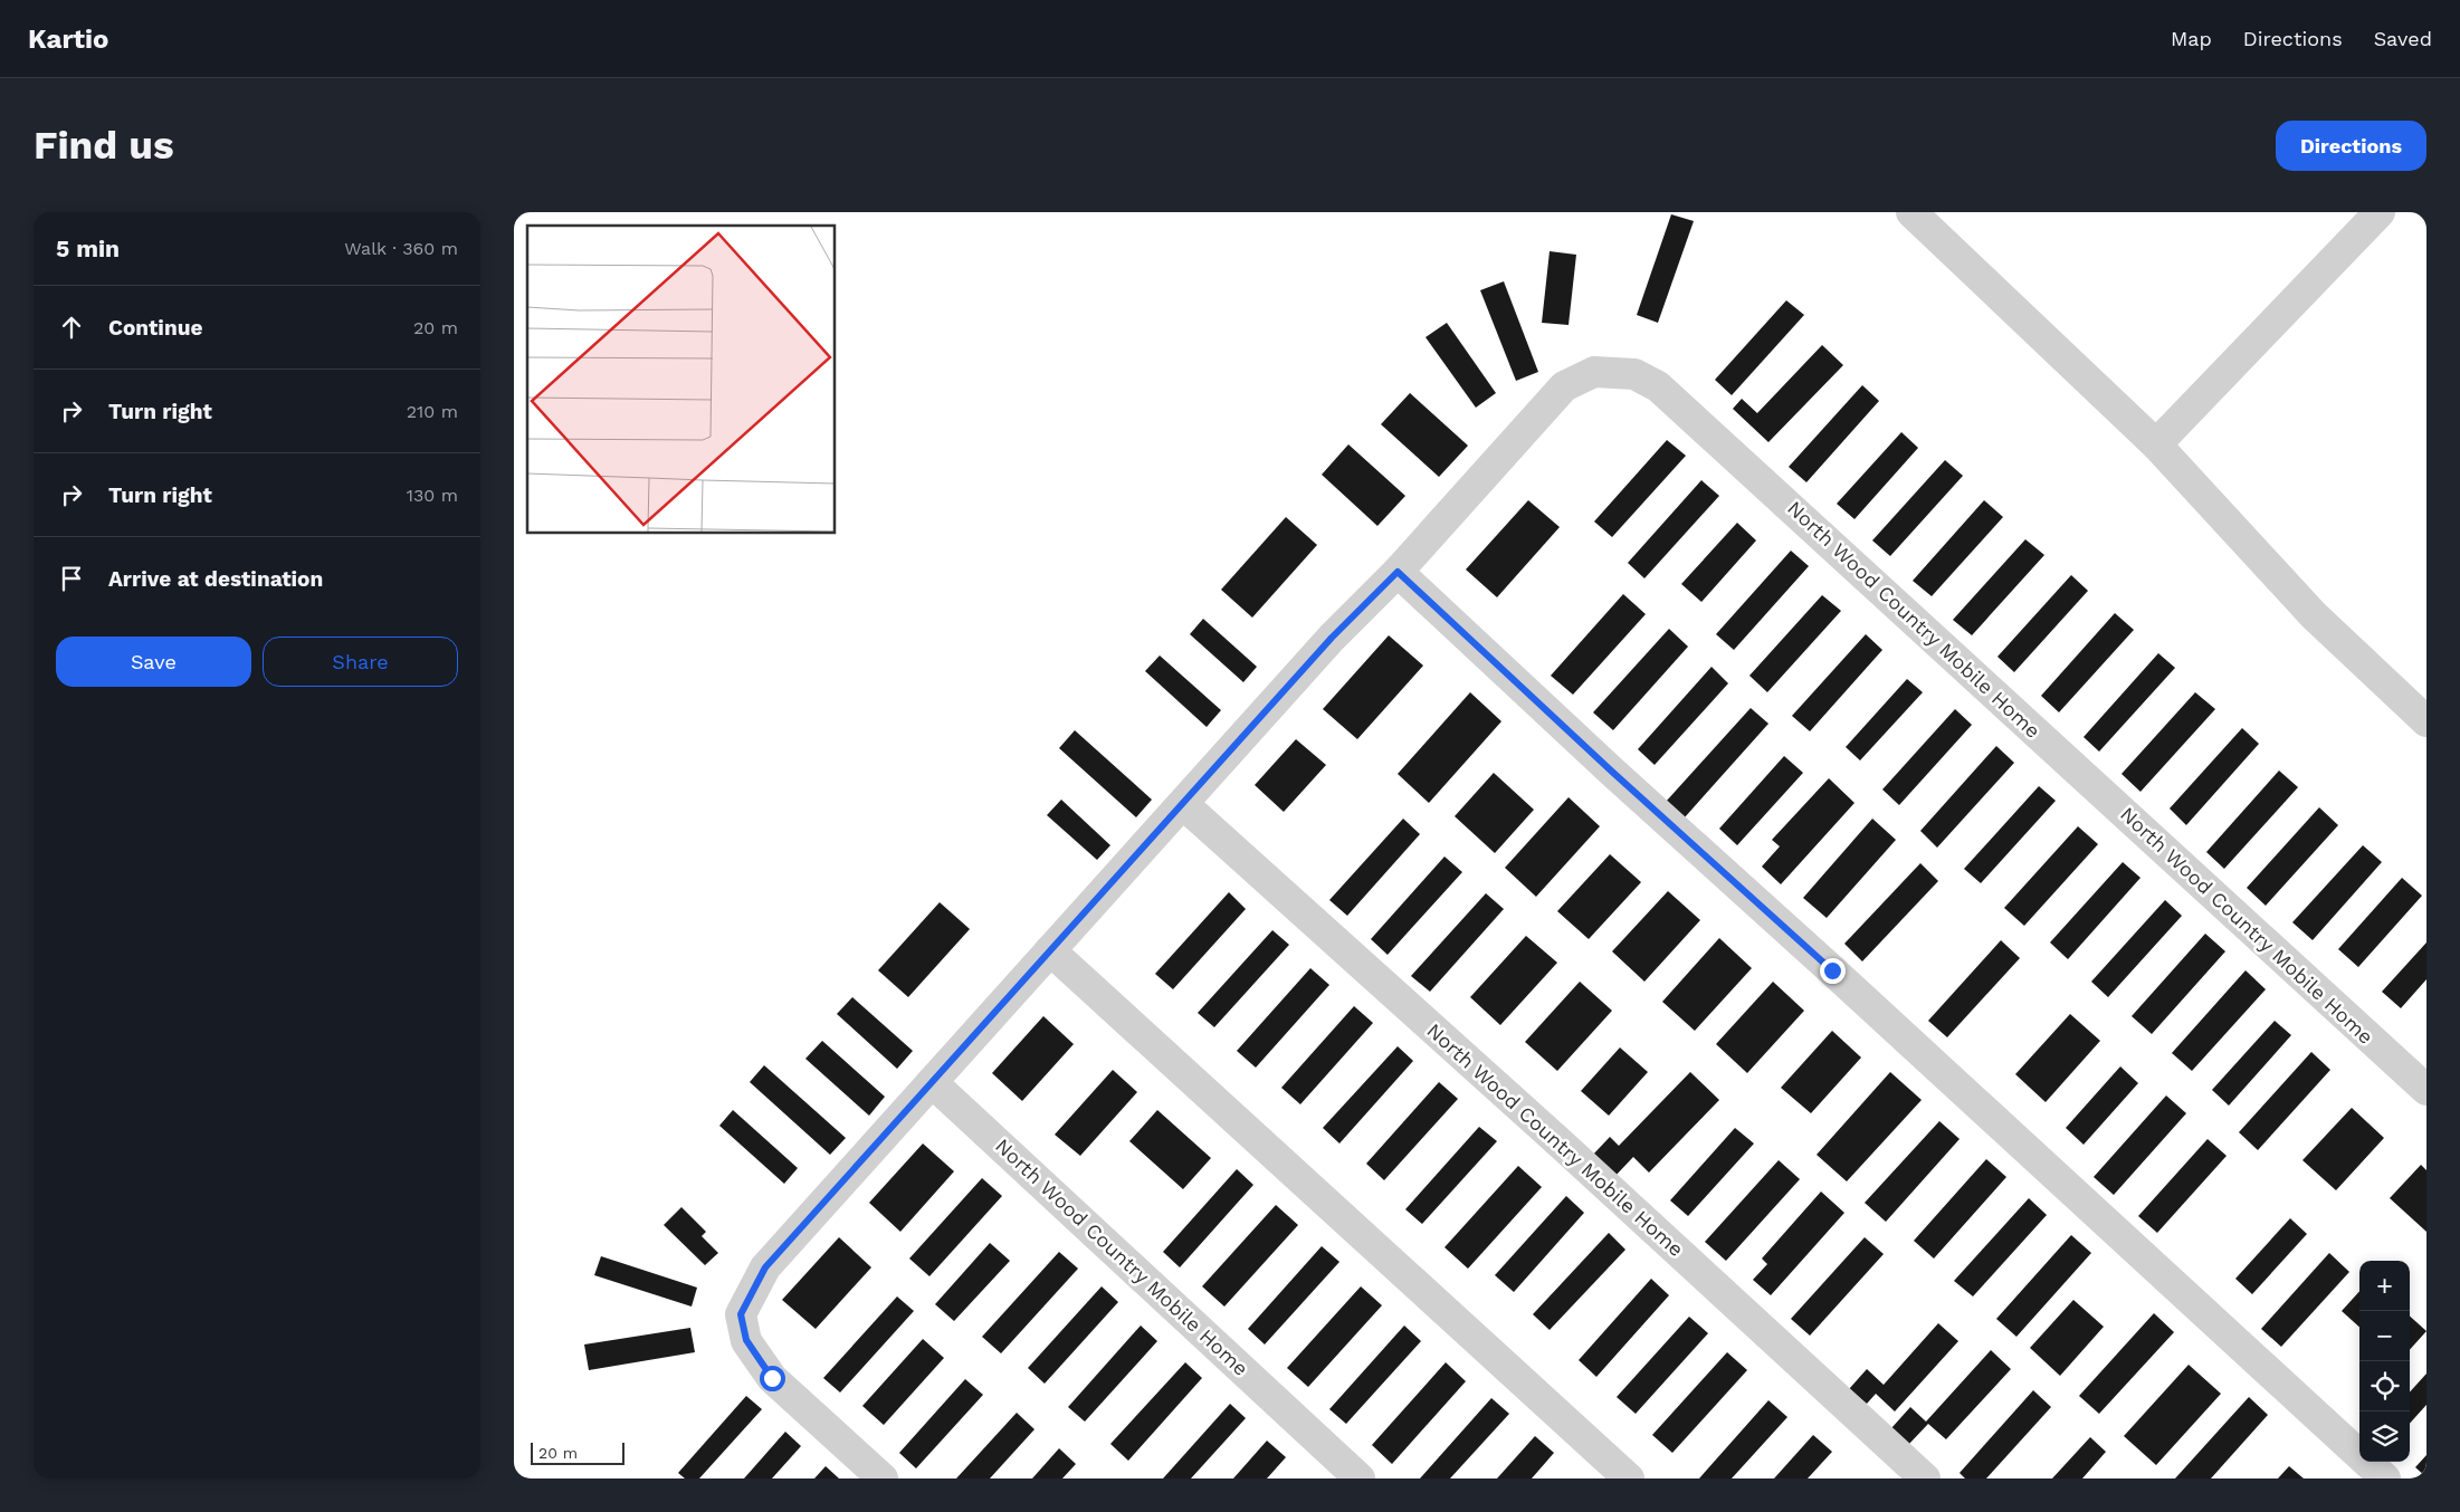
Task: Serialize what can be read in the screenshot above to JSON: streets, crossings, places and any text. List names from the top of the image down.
{
  "streets": {
    "street": ["North Wood Country Mobile Home"]
  },
  "scale_bar": "20 m",
  "page": {
    "header": "Kartio",
    "nav": ["Map", "Directions", "Saved"],
    "buttons": [
      "Directions",
      ["Save", "Share"]
    ],
    "title": "Find us",
    "heading": ["5 min", "Walk · 360 m"],
    "list": [
      ["Continue", "20 m"],
      ["Turn right", "210 m"],
      ["Turn right", "130 m"],
      "Arrive at destination"
    ],
    "map_buttons": ["+", "−"],
    "scale": "20 m"
  }
}
